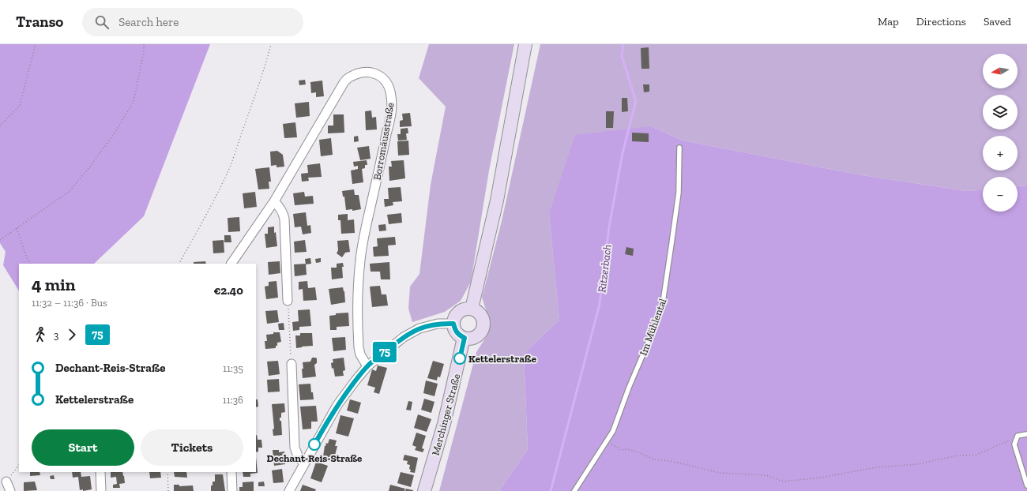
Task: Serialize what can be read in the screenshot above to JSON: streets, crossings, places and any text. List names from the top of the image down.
{
  "streets": {
    "street": ["Borromäusstraße", "Merchinger Straße"],
    "lane": ["Im Mühlental"]
  },
  "water": ["Ritzerbach"],
  "places": ["Kettelerstraße", "Dechant-Reis-Straße"],
  "lines": ["bus line 75"],
  "north": "left",
  "page": {
    "header": "Transo",
    "search": "Search here",
    "nav": ["Map", "Directions", "Saved"],
    "on_map": "75",
    "map_buttons": ["+", "−"],
    "heading": ["4 min", "11:32 – 11:36 · Bus", "€2.40"],
    "legs": ["3", "75"],
    "list": [
      {
        "name": "Dechant-Reis-Straße",
        "value": "11:35"
      },
      {
        "name": "Kettelerstraße",
        "value": "11:36"
      }
    ],
    "buttons": ["Start", "Tickets"]
  }
}
